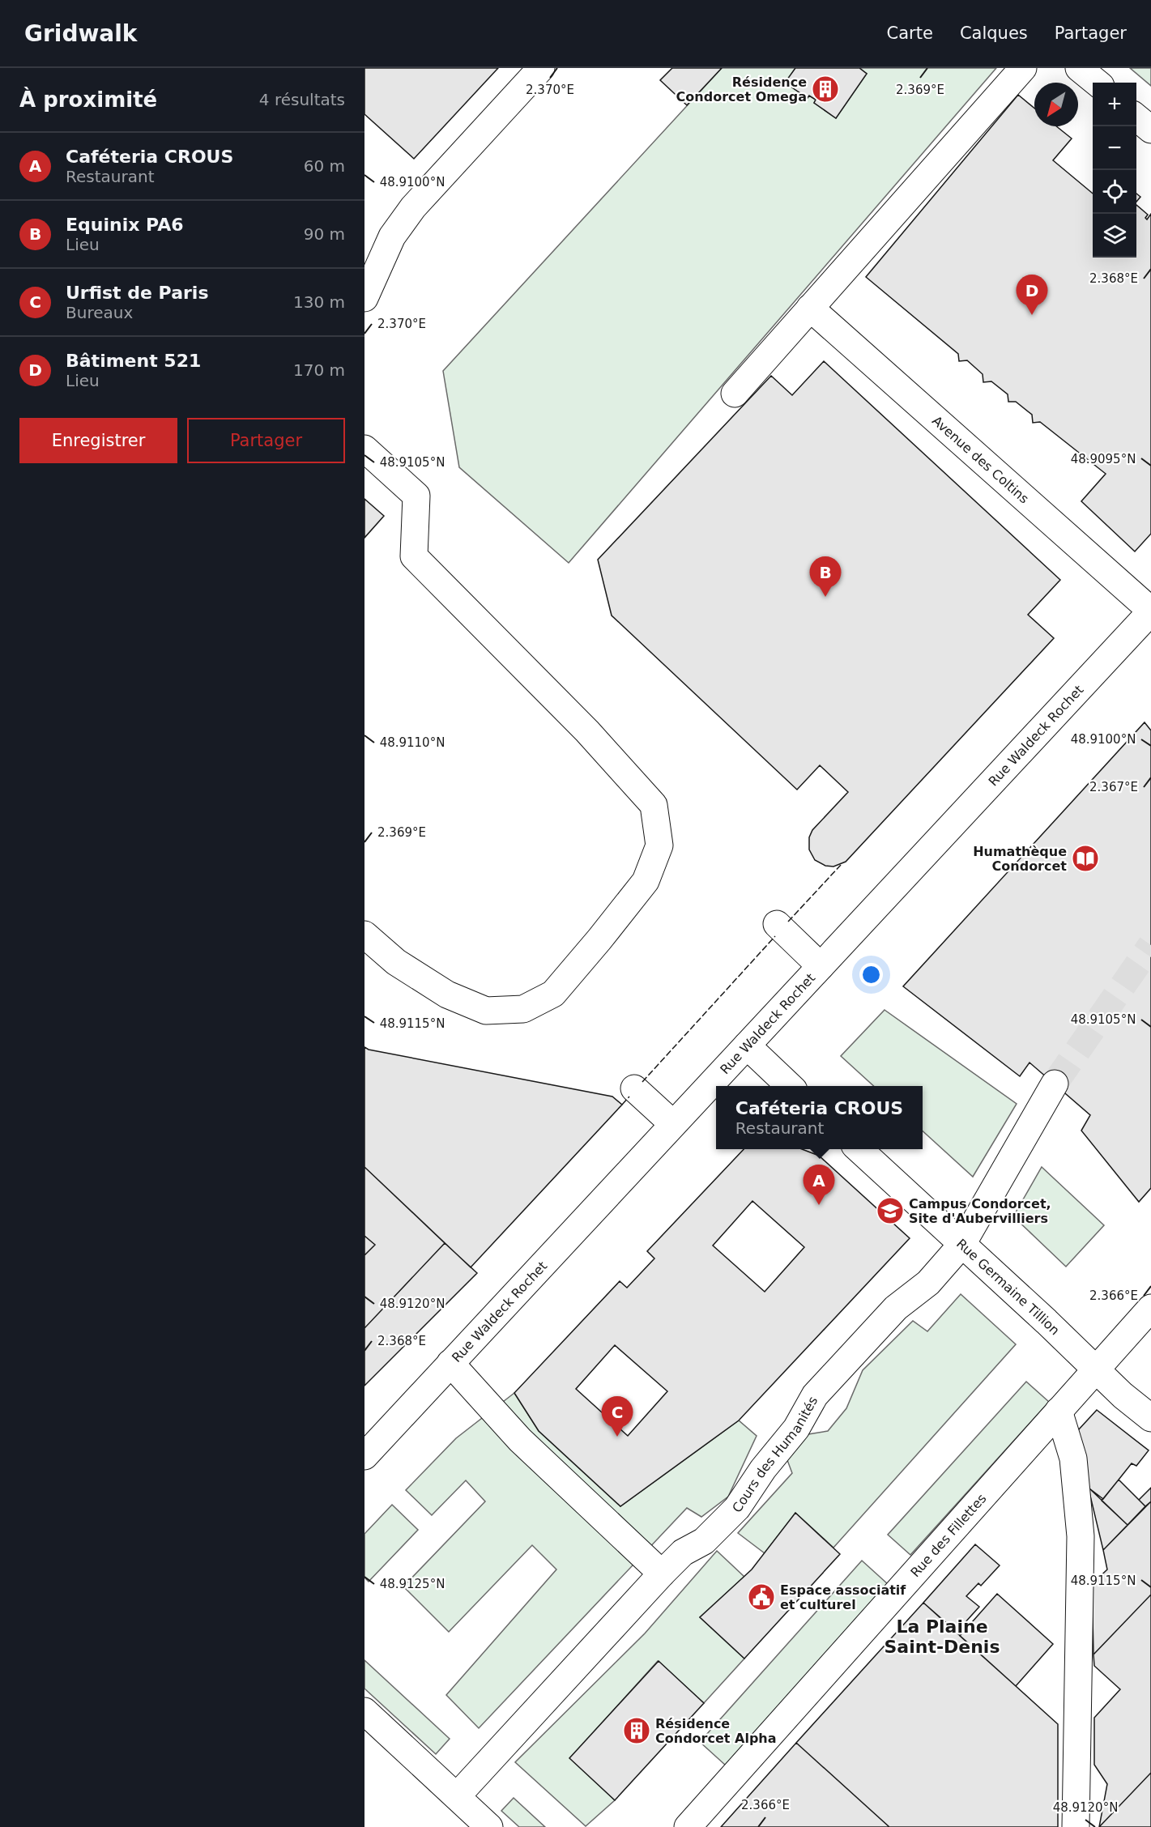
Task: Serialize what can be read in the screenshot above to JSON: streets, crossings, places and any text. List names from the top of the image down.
{
  "streets": {
    "street": [
      "Avenue des Coltins",
      "Rue Waldeck Rochet",
      "Rue Germaine Tillion",
      "Cours des Humanités",
      "Rue des Fillettes"
    ]
  },
  "crossings": [
    ["Avenue des Coltins", "Rue Waldeck Rochet"],
    ["Rue Germaine Tillion", "Cours des Humanités"],
    ["Rue Germaine Tillion", "Rue des Fillettes"]
  ],
  "districts": ["La Plaine Saint-Denis"],
  "places": {
    "building": ["Résidence Condorcet Omega", "Résidence Condorcet Alpha"],
    "library": ["Humathèque Condorcet"],
    "school or university": ["Campus Condorcet, Site d'Aubervilliers"],
    "public building": ["Espace associatif et culturel"]
  },
  "north": "bottom left",
  "page": {
    "header": "Gridwalk",
    "nav": ["Carte", "Calques", "Partager"],
    "heading": ["À proximité", "4 résultats"],
    "map_buttons": ["+", "−"],
    "list": [
      {
        "mark": "A",
        "name": "Caféteria CROUS",
        "note": "Restaurant",
        "value": "60 m"
      },
      {
        "mark": "B",
        "name": "Equinix PA6",
        "note": "Lieu",
        "value": "90 m"
      },
      {
        "mark": "C",
        "name": "Urfist de Paris",
        "note": "Bureaux",
        "value": "130 m"
      },
      {
        "mark": "D",
        "name": "Bâtiment 521",
        "note": "Lieu",
        "value": "170 m"
      }
    ],
    "pins": [
      "D",
      "B",
      "A",
      "C"
    ],
    "buttons": ["Enregistrer", "Partager"],
    "popup": ["Caféteria CROUS", "Restaurant"]
  },
  "coordinates": [
    "2.369°E",
    "2.370°E",
    "48.9100°N",
    "2.368°E",
    "48.9095°N",
    "48.9105°N",
    "48.9110°N",
    "2.367°E",
    "48.9115°N",
    "2.366°E",
    "48.9120°N",
    "48.9125°N"
  ]
}
